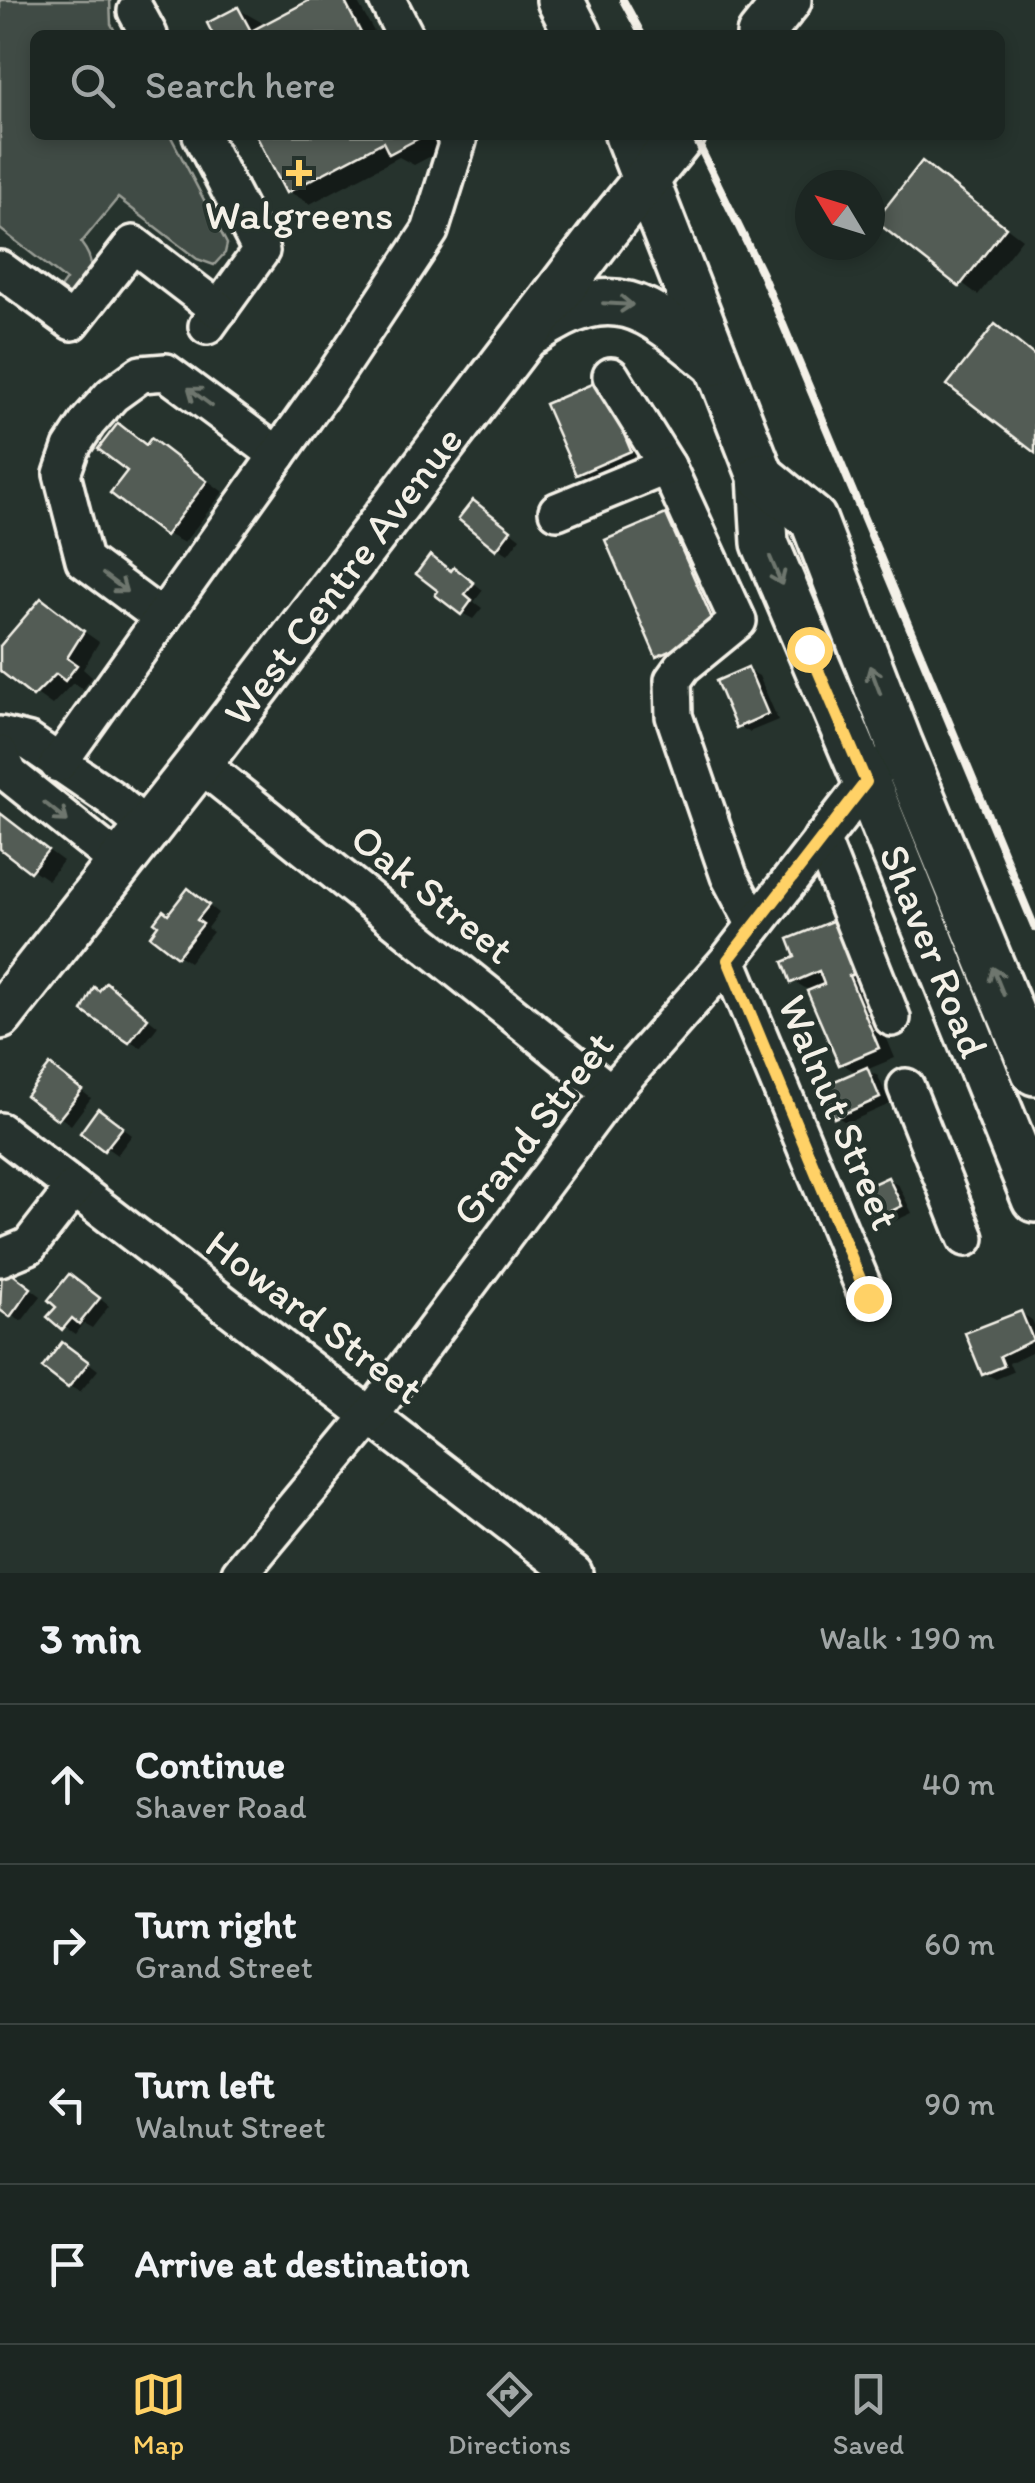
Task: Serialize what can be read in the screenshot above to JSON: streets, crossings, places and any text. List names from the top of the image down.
{
  "streets": {
    "main road": ["West Centre Avenue", "Shaver Road"],
    "street": [
      "Oak Street",
      "Walnut Street",
      "Grand Street",
      "Howard Street"
    ]
  },
  "crossings": [
    ["West Centre Avenue", "Oak Street"],
    ["West Centre Avenue", "Shaver Road"],
    ["Oak Street", "Grand Street"],
    ["Shaver Road", "Grand Street"],
    ["Walnut Street", "Grand Street"],
    ["Grand Street", "Howard Street"]
  ],
  "places": {
    "health": ["Walgreens"]
  },
  "north": "top left",
  "page": {
    "search": "Search here",
    "heading": ["3 min", "Walk · 190 m"],
    "list": [
      ["Continue", "Shaver Road", "40 m"],
      ["Turn right", "Grand Street", "60 m"],
      ["Turn left", "Walnut Street", "90 m"],
      "Arrive at destination"
    ],
    "nav": ["Map", "Directions", "Saved"]
  }
}
